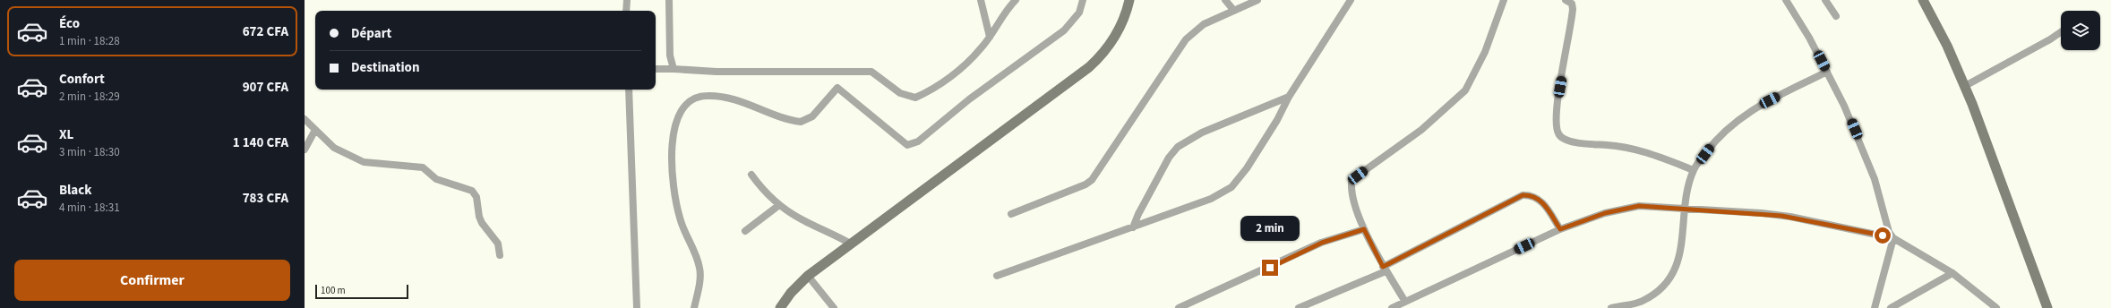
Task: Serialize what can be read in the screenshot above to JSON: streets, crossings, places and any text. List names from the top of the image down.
{
  "scale_bar": "100 m",
  "page": {
    "list": [
      {
        "name": "Éco",
        "note": "1 min · 18:28",
        "value": "672 CFA"
      },
      {
        "name": "Confort",
        "note": "2 min · 18:29",
        "value": "907 CFA"
      },
      {
        "name": "XL",
        "note": "3 min · 18:30",
        "value": "1 140 CFA"
      },
      {
        "name": "Black",
        "note": "4 min · 18:31",
        "value": "783 CFA"
      }
    ],
    "banner": ["Départ", "Destination"],
    "bubble": "2 min",
    "buttons": "Confirmer",
    "scale": "100 m"
  }
}
